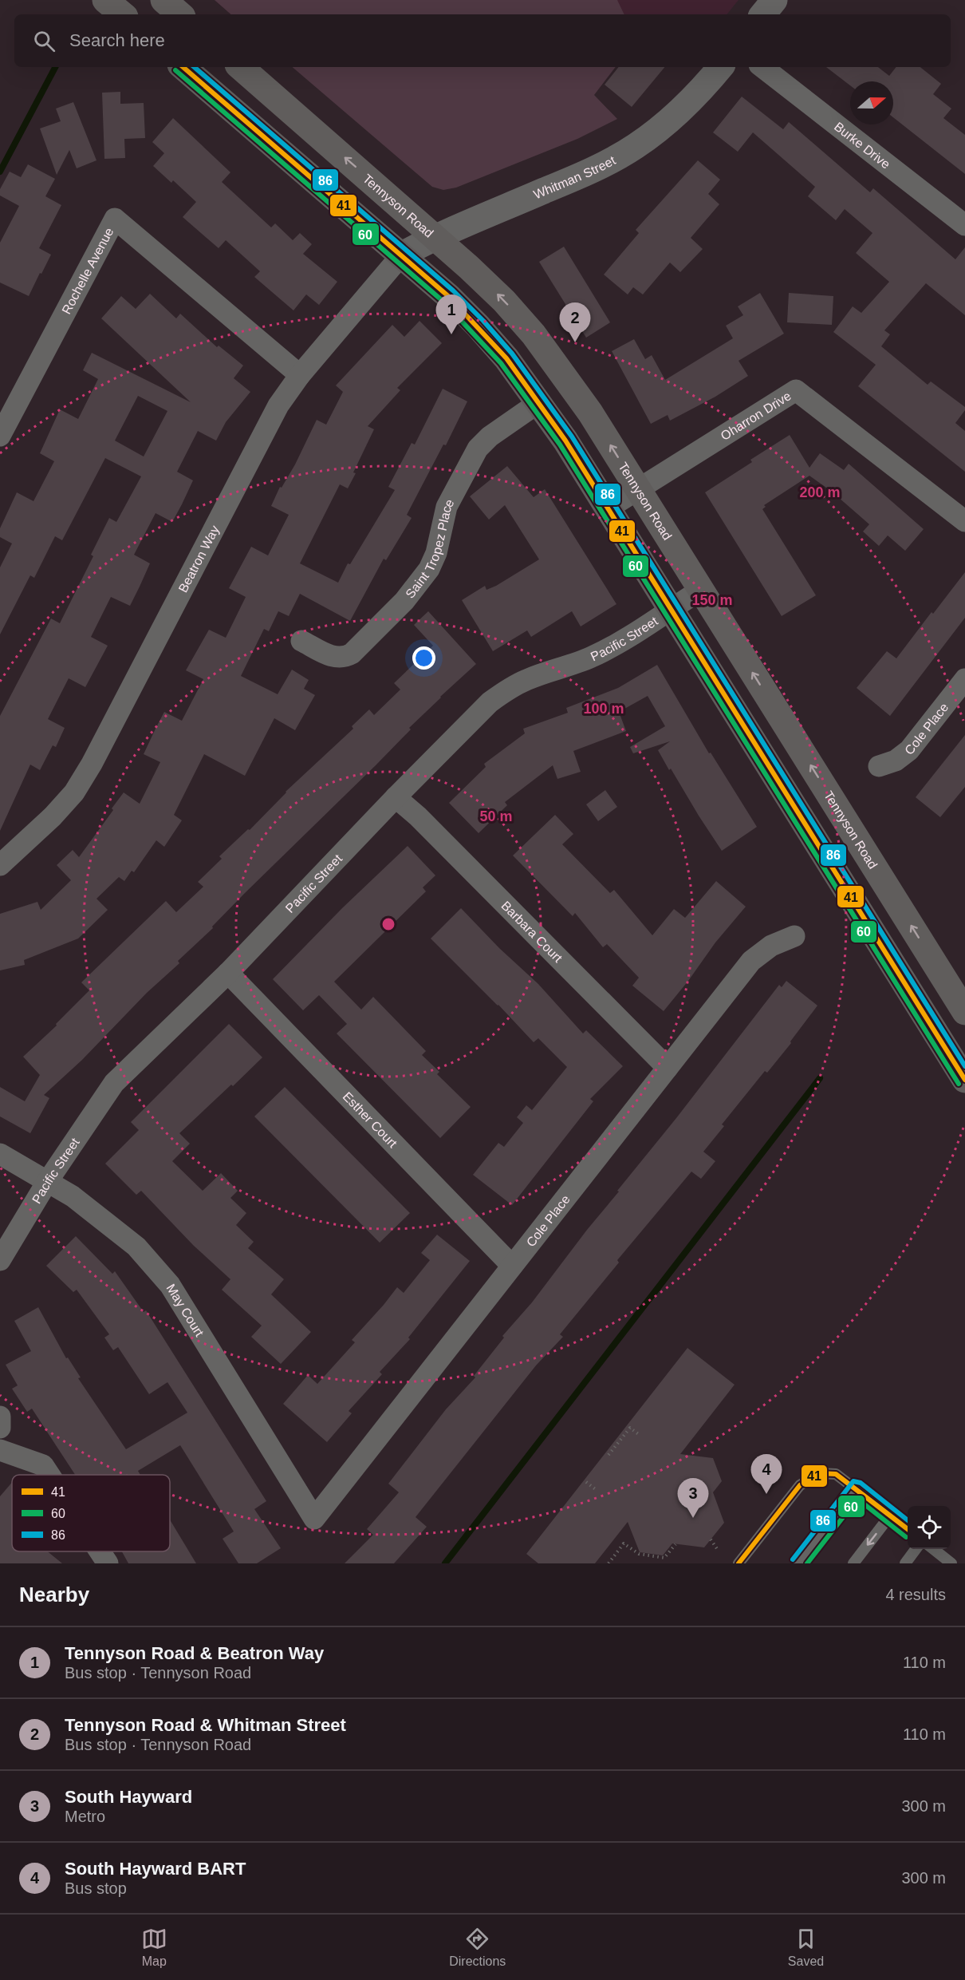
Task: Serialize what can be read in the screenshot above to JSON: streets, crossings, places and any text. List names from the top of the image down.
{
  "streets": {
    "main road": ["Tennyson Road"],
    "street": [
      "Burke Drive",
      "Whitman Street",
      "Rochelle Avenue",
      "Oharron Drive",
      "Saint Tropez Place",
      "Beatron Way",
      "Pacific Street",
      "Cole Place",
      "Barbara Court",
      "Esther Court",
      "May Court"
    ]
  },
  "crossings": [
    ["Whitman Street", "Tennyson Road"],
    ["Whitman Street", "Beatron Way"],
    ["Tennyson Road", "Oharron Drive"],
    ["Tennyson Road", "Pacific Street"],
    ["Rochelle Avenue", "Beatron Way"],
    ["Pacific Street", "Barbara Court"],
    ["Pacific Street", "Esther Court"],
    ["Pacific Street", "May Court"],
    ["Cole Place", "Barbara Court"],
    ["Cole Place", "Esther Court"],
    ["Cole Place", "May Court"]
  ],
  "lines": ["transit line 41", "transit line 86", "transit line 60"],
  "legend": ["41", "60", "86"],
  "north": "right",
  "page": {
    "search": "Search here",
    "pins": [
      "1",
      "2",
      "4",
      "3"
    ],
    "heading": ["Nearby", "4 results"],
    "list": [
      {
        "mark": "1",
        "name": "Tennyson Road & Beatron Way",
        "note": "Bus stop · Tennyson Road",
        "value": "110 m"
      },
      {
        "mark": "2",
        "name": "Tennyson Road & Whitman Street",
        "note": "Bus stop · Tennyson Road",
        "value": "110 m"
      },
      {
        "mark": "3",
        "name": "South Hayward",
        "note": "Metro",
        "value": "300 m"
      },
      {
        "mark": "4",
        "name": "South Hayward BART",
        "note": "Bus stop",
        "value": "300 m"
      }
    ],
    "nav": ["Map", "Directions", "Saved"]
  },
  "rings": [
    "200 m",
    "150 m",
    "100 m",
    "50 m"
  ]
}
